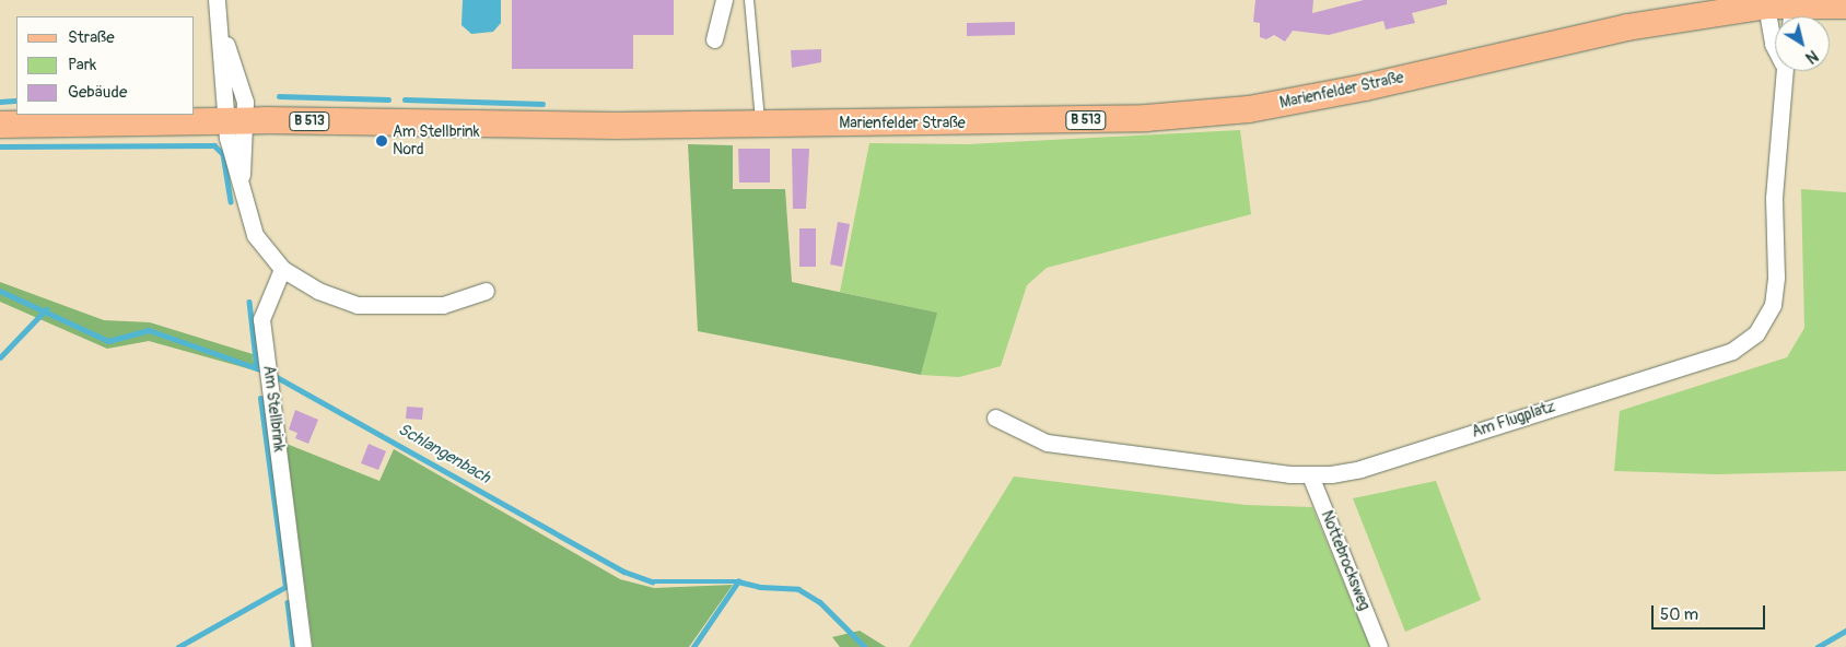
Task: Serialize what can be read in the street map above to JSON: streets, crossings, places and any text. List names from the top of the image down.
{
  "streets": {
    "main road": ["Marienfelder Straße", "B 513"],
    "street": ["Am Stellbrink", "Am Flugplatz", "Nottebrocksweg"]
  },
  "crossings": [
    ["Marienfelder Straße", "B 513"],
    ["Marienfelder Straße", "Am Flugplatz"],
    ["Am Flugplatz", "Nottebrocksweg"]
  ],
  "water": ["Schlangenbach"],
  "places": ["Am Stellbrink Nord"],
  "legend": ["Straße", "Park", "Gebäude"],
  "scale_bar": "50 m",
  "north": "bottom right"
}
